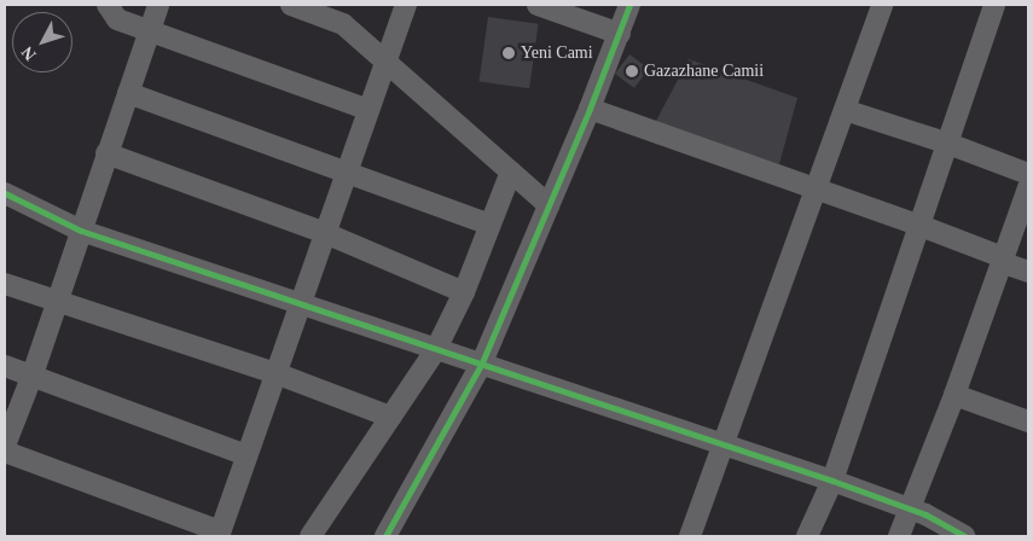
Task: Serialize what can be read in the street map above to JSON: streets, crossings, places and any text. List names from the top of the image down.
{
  "places": ["Yeni Cami", "Gazazhane Camii"],
  "north": "bottom left"
}
